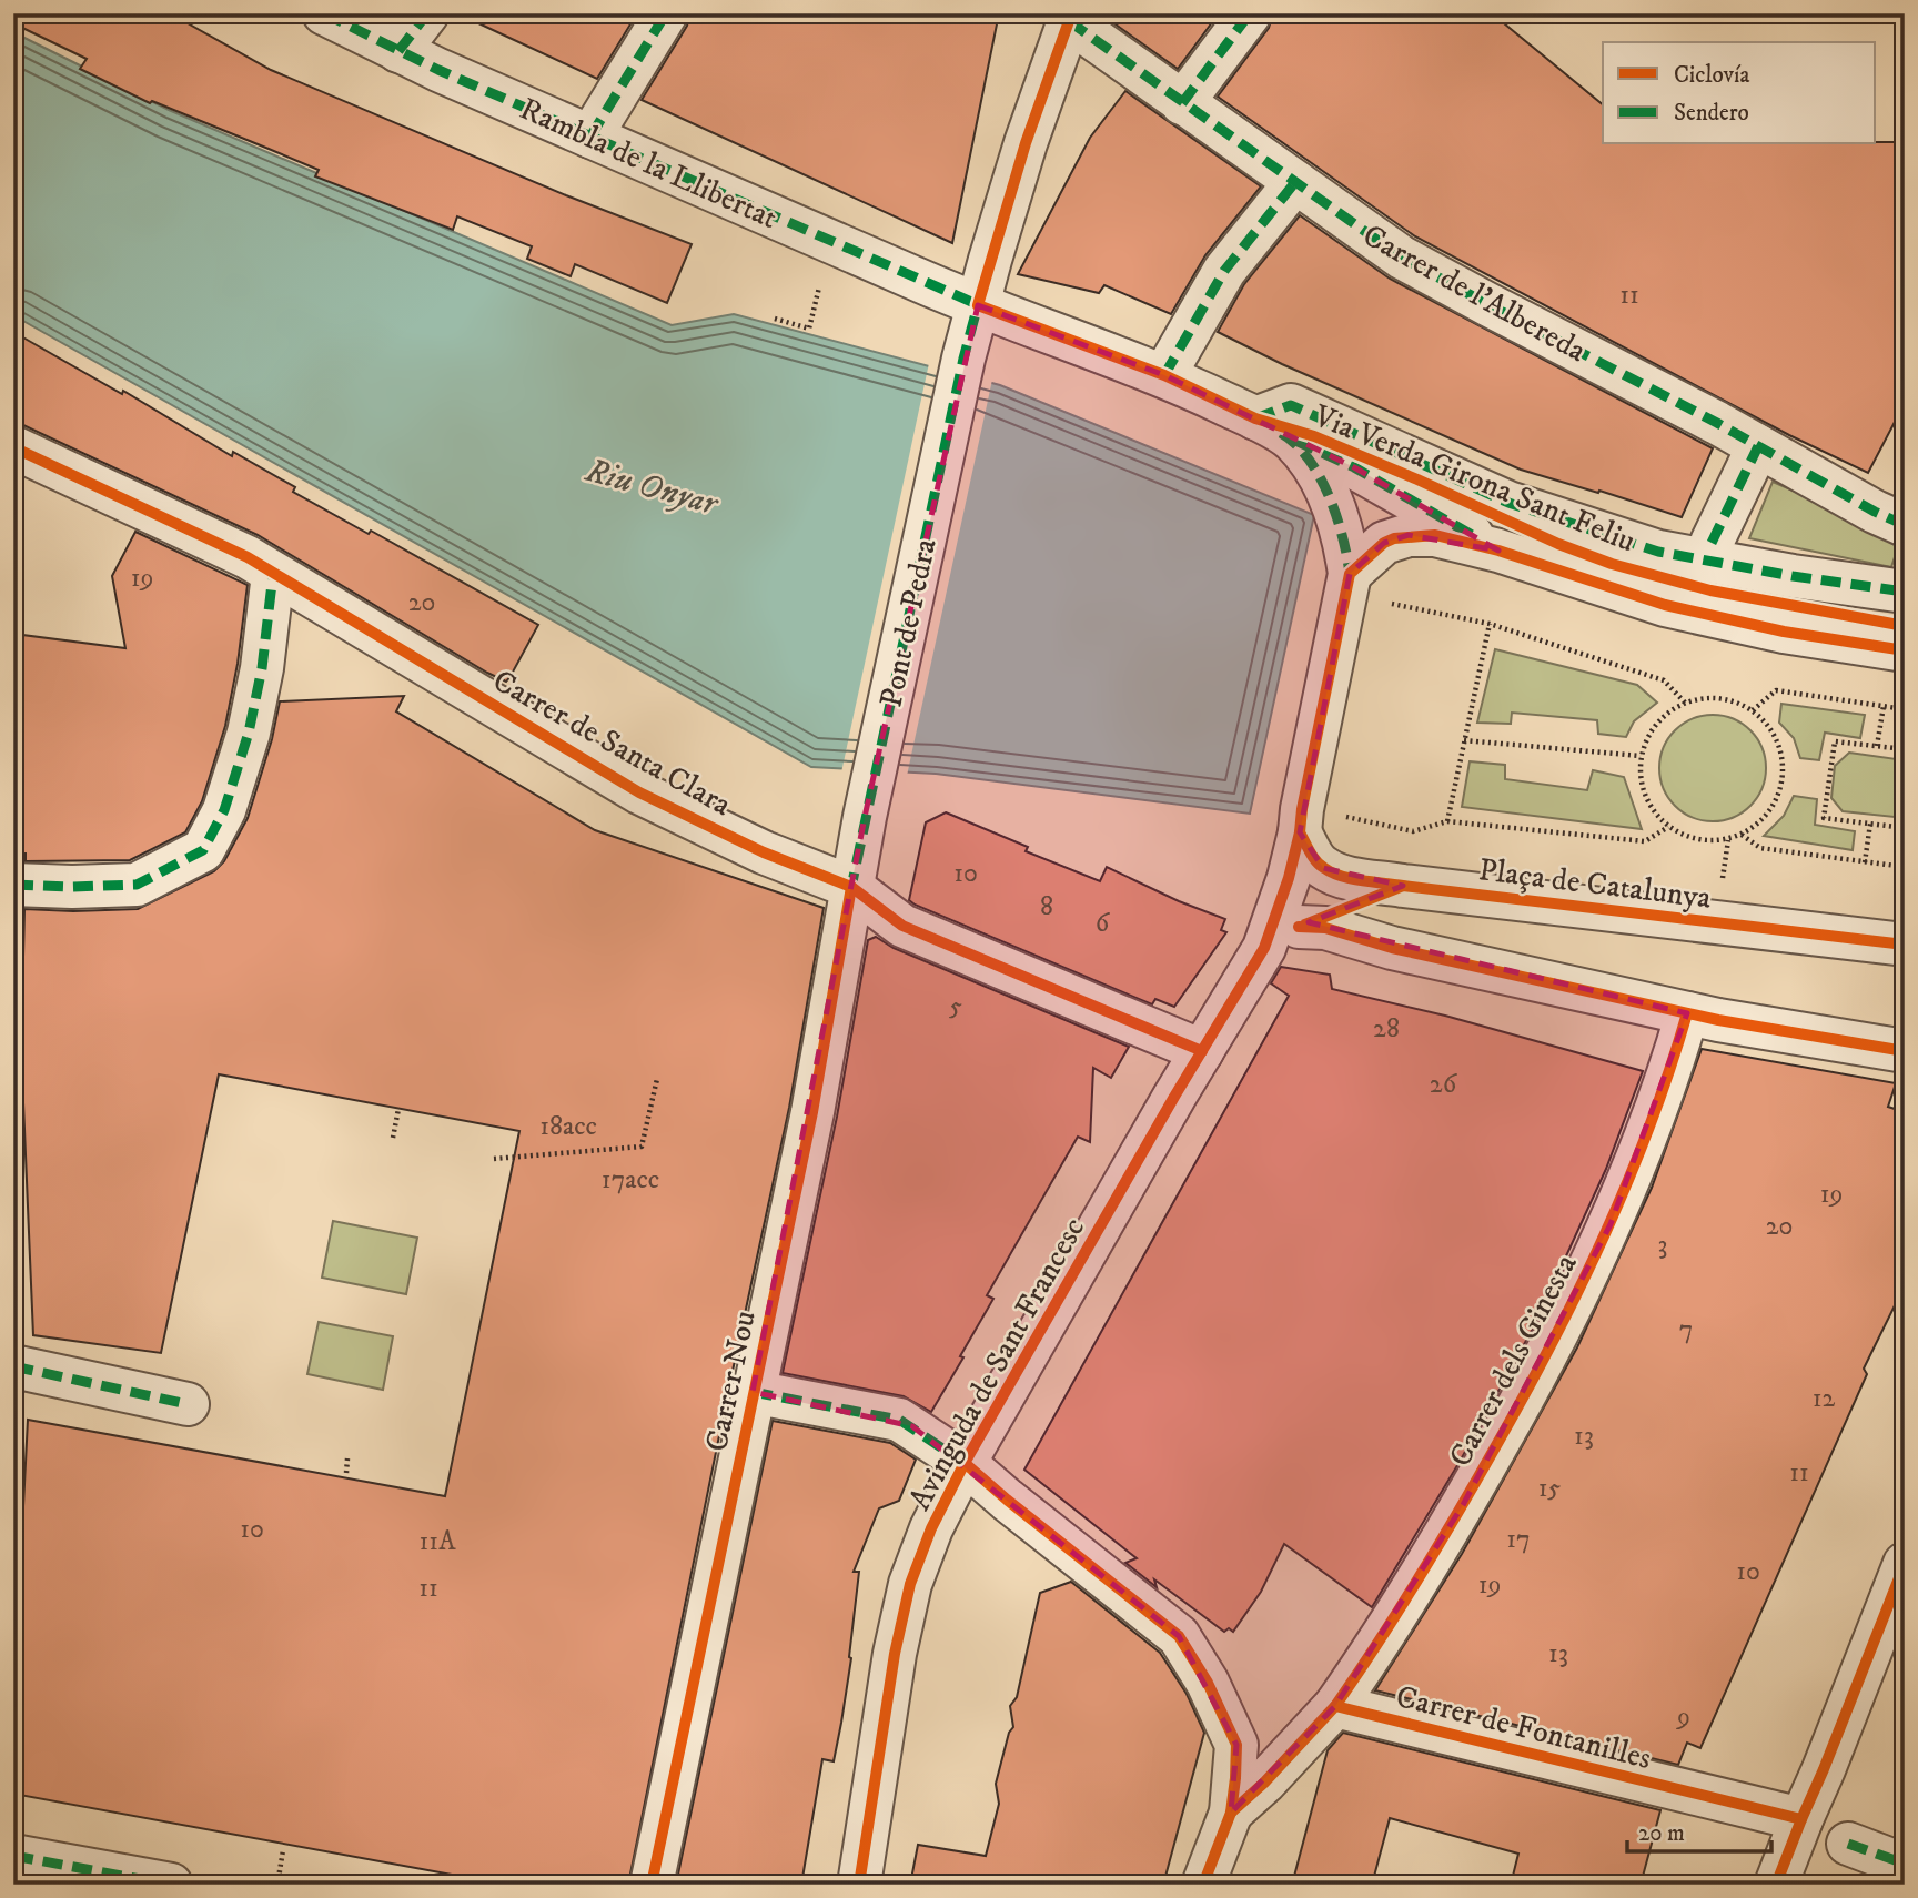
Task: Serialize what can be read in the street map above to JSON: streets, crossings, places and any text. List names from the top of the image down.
{
  "streets": {
    "street": [
      "Rambla de la Llibertat",
      "Carrer de l'Albereda",
      "Pont de Pedra",
      "Carrer de Santa Clara",
      "Plaça de Catalunya",
      "Carrer dels Ginesta",
      "Avinguda de Sant Francesc",
      "Carrer Nou",
      "Carrer de Fontanilles"
    ],
    "cycle path": ["Via Verda Girona Sant Feliu"]
  },
  "crossings": [
    ["Rambla de la Llibertat", "Pont de Pedra"],
    ["Carrer de l'Albereda", "Pont de Pedra"],
    ["Pont de Pedra", "Carrer de Santa Clara"],
    ["Pont de Pedra", "Carrer Nou"],
    ["Carrer de Santa Clara", "Avinguda de Sant Francesc"],
    ["Carrer de Santa Clara", "Carrer Nou"],
    ["Carrer dels Ginesta", "Carrer de Fontanilles"]
  ],
  "water": ["Riu Onyar"],
  "house_numbers": [
    "11",
    "19",
    "20",
    "10",
    "8",
    "6",
    "5",
    "28",
    "26",
    "18acc",
    "17acc",
    "19",
    "20",
    "3",
    "7",
    "12",
    "13",
    "11",
    "15",
    "10",
    "17",
    "11A",
    "10",
    "19",
    "11",
    "13",
    "9"
  ],
  "legend": ["Ciclovía", "Sendero"],
  "scale_bar": "20 m"
}
